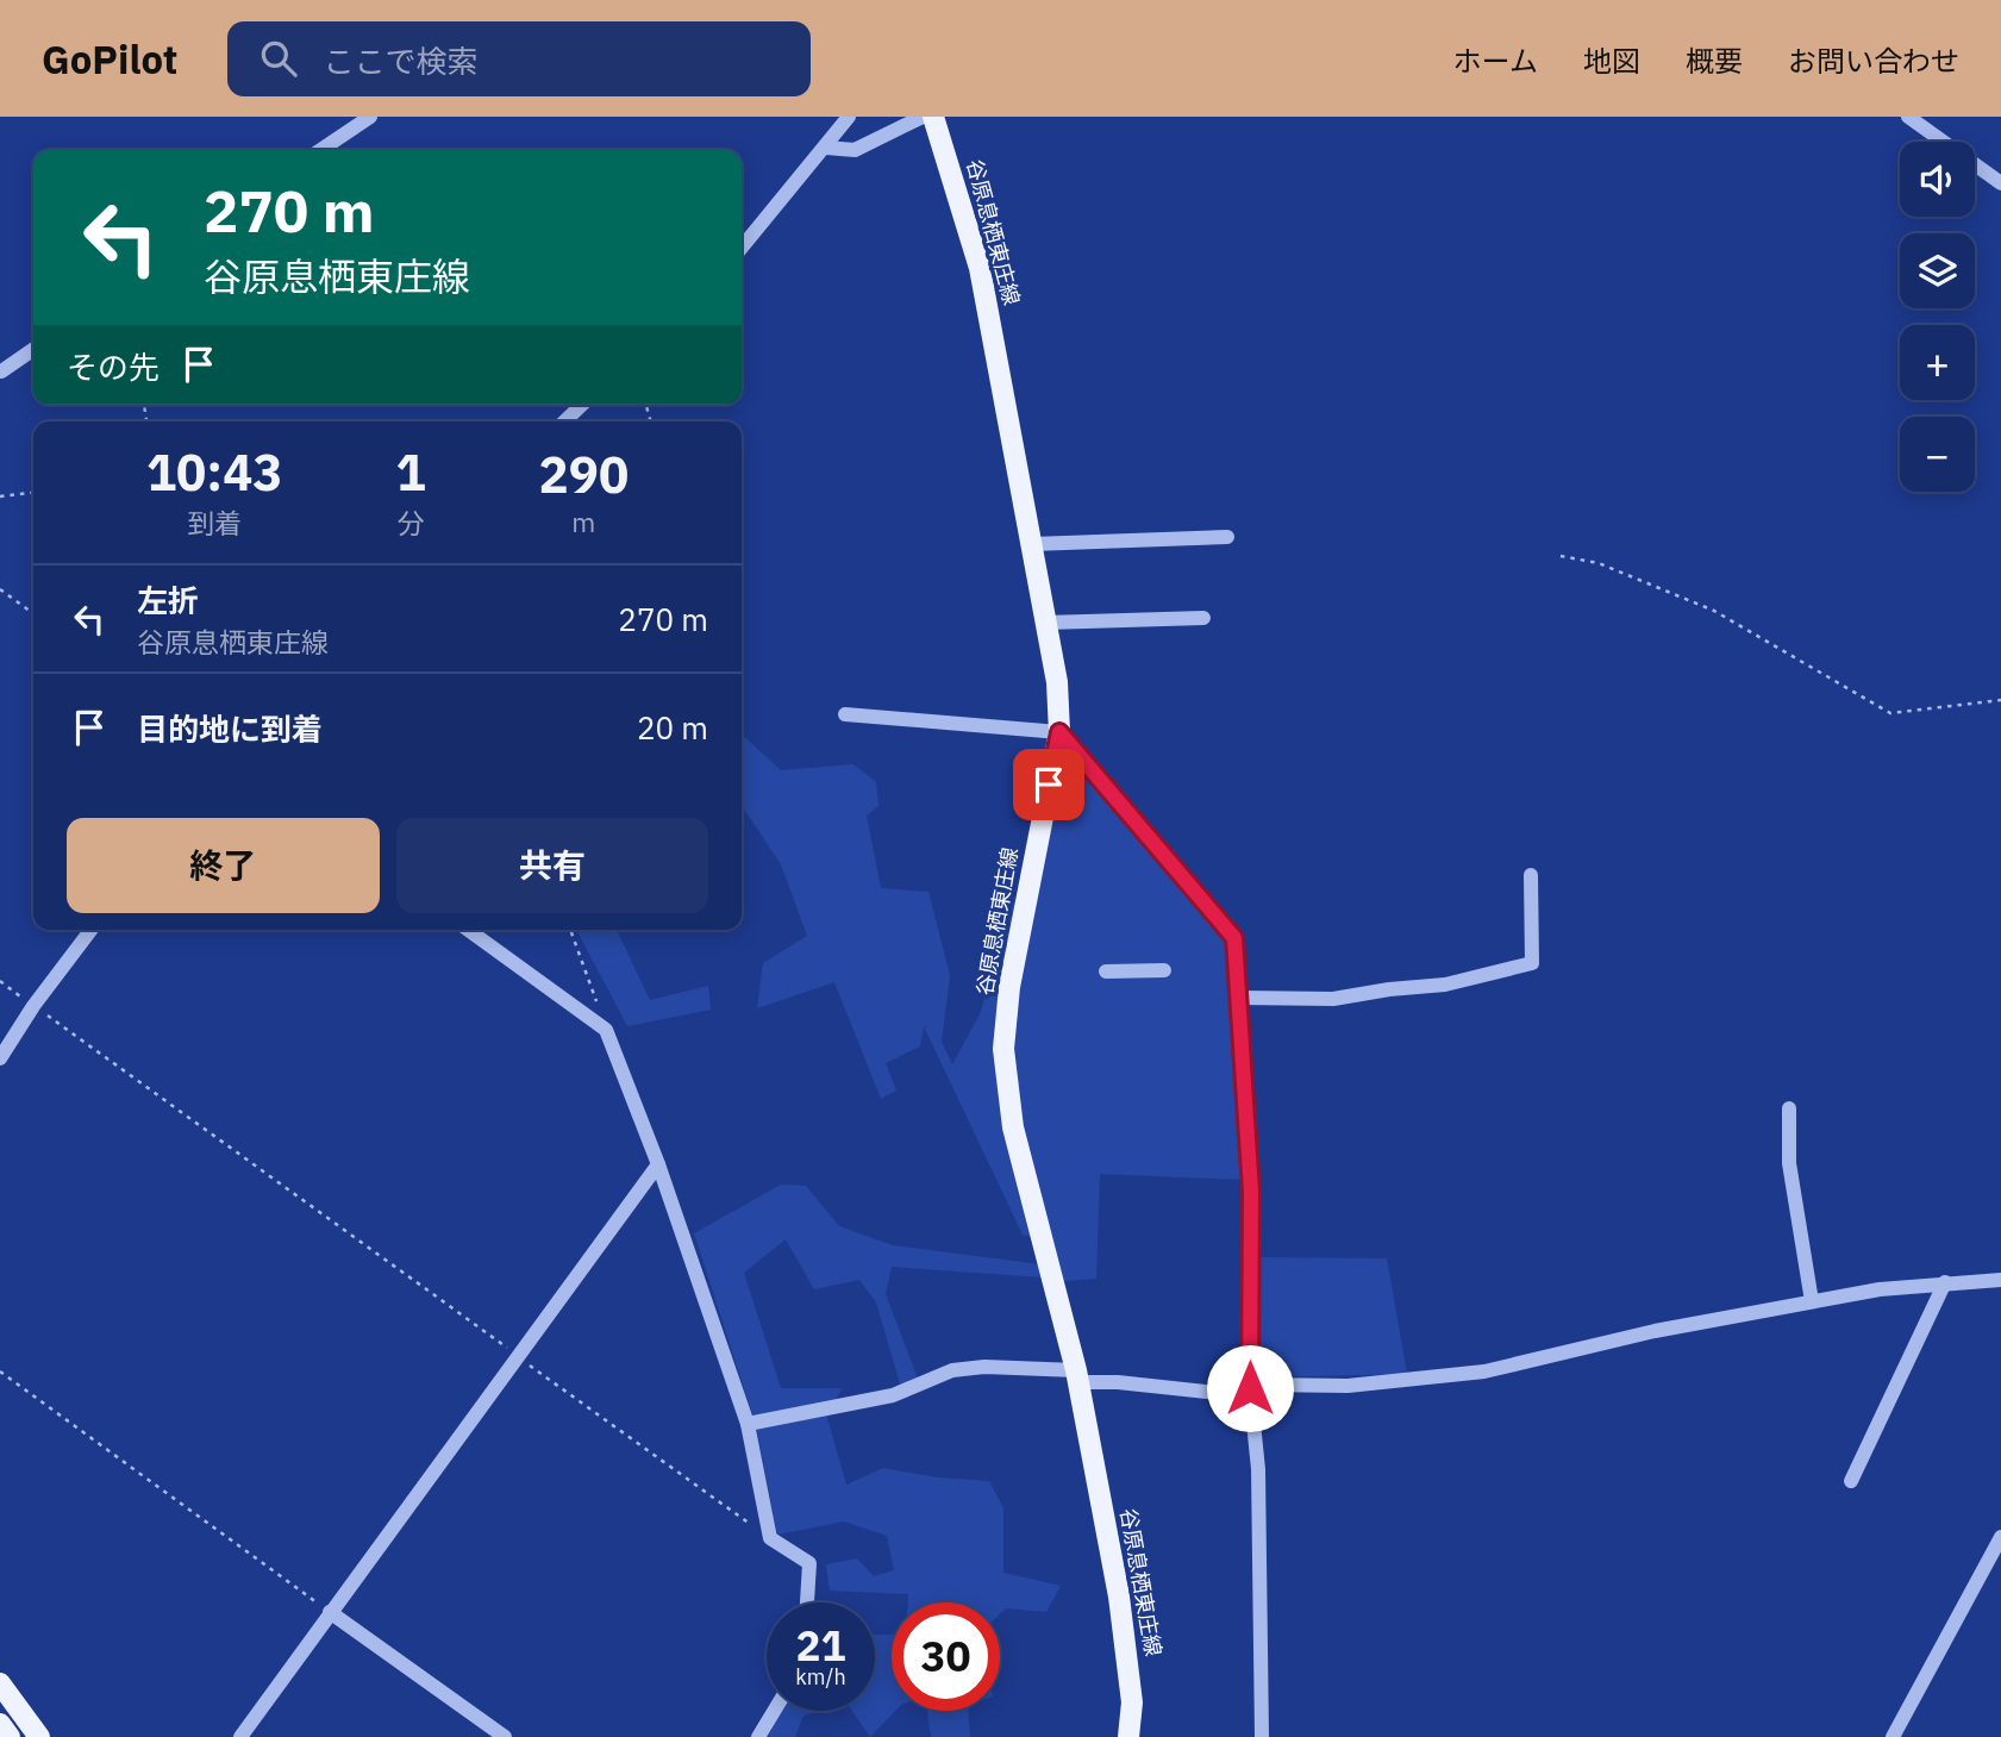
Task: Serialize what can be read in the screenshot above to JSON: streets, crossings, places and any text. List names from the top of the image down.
{
  "streets": {
    "main road": ["谷原息栖東庄線"]
  },
  "page": {
    "header": "GoPilot",
    "search": "ここで検索",
    "nav": [
      "ホーム",
      "地図",
      "概要",
      "お問い合わせ"
    ],
    "map_buttons": ["+", "−"],
    "turn": ["270 m", "谷原息栖東庄線"],
    "then": "その先",
    "eta": [
      "10:43",
      "到着",
      "1",
      "分",
      "290",
      "m"
    ],
    "list": [
      {
        "name": "左折",
        "note": "谷原息栖東庄線",
        "value": "270 m"
      },
      {
        "name": "目的地に到着",
        "value": "20 m"
      }
    ],
    "buttons": ["終了", "共有"],
    "speed": "21 km/h",
    "limit": "30"
  }
}
